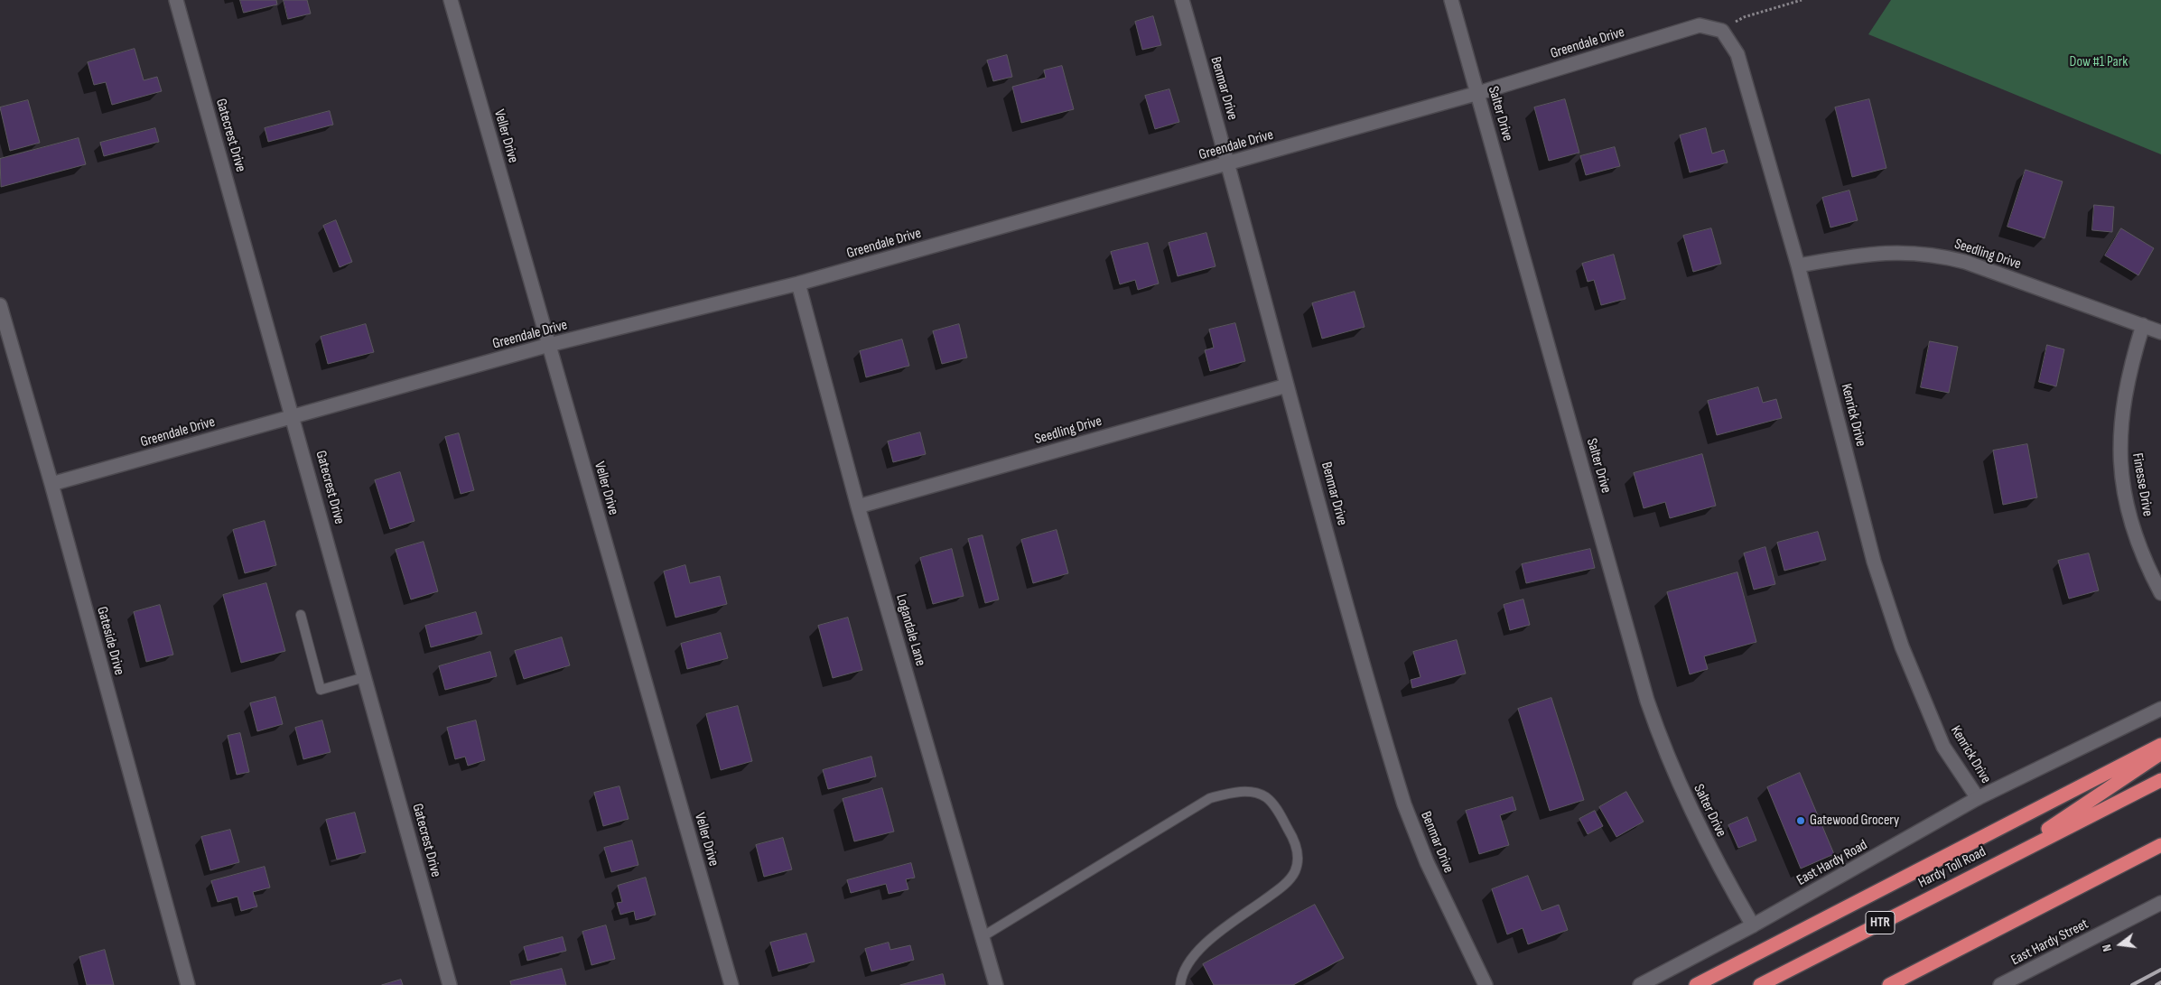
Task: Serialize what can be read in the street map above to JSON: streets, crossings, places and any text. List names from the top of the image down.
{
  "streets": {
    "highway": ["Hardy Toll Road", "HTR"],
    "street": [
      "Greendale Drive",
      "Benmar Drive",
      "Salter Drive",
      "Gatecrest Drive",
      "Veller Drive",
      "Seedling Drive",
      "Kenrick Drive",
      "Finesse Drive",
      "Logandale Lane",
      "Gateside Drive",
      "East Hardy Road",
      "East Hardy Street"
    ]
  },
  "crossings": [
    ["Greendale Drive", "Benmar Drive"],
    ["Greendale Drive", "Salter Drive"],
    ["Greendale Drive", "Gatecrest Drive"],
    ["Greendale Drive", "Veller Drive"],
    ["Greendale Drive", "Kenrick Drive"],
    ["Greendale Drive", "Logandale Lane"],
    ["Greendale Drive", "Gateside Drive"],
    ["Benmar Drive", "Seedling Drive"],
    ["Salter Drive", "East Hardy Road"],
    ["Seedling Drive", "Kenrick Drive"],
    ["Seedling Drive", "Finesse Drive"],
    ["Seedling Drive", "Logandale Lane"],
    ["Kenrick Drive", "East Hardy Road"]
  ],
  "parks": ["Dow #1 Park"],
  "places": ["Gatewood Grocery"],
  "north": "left"
}
